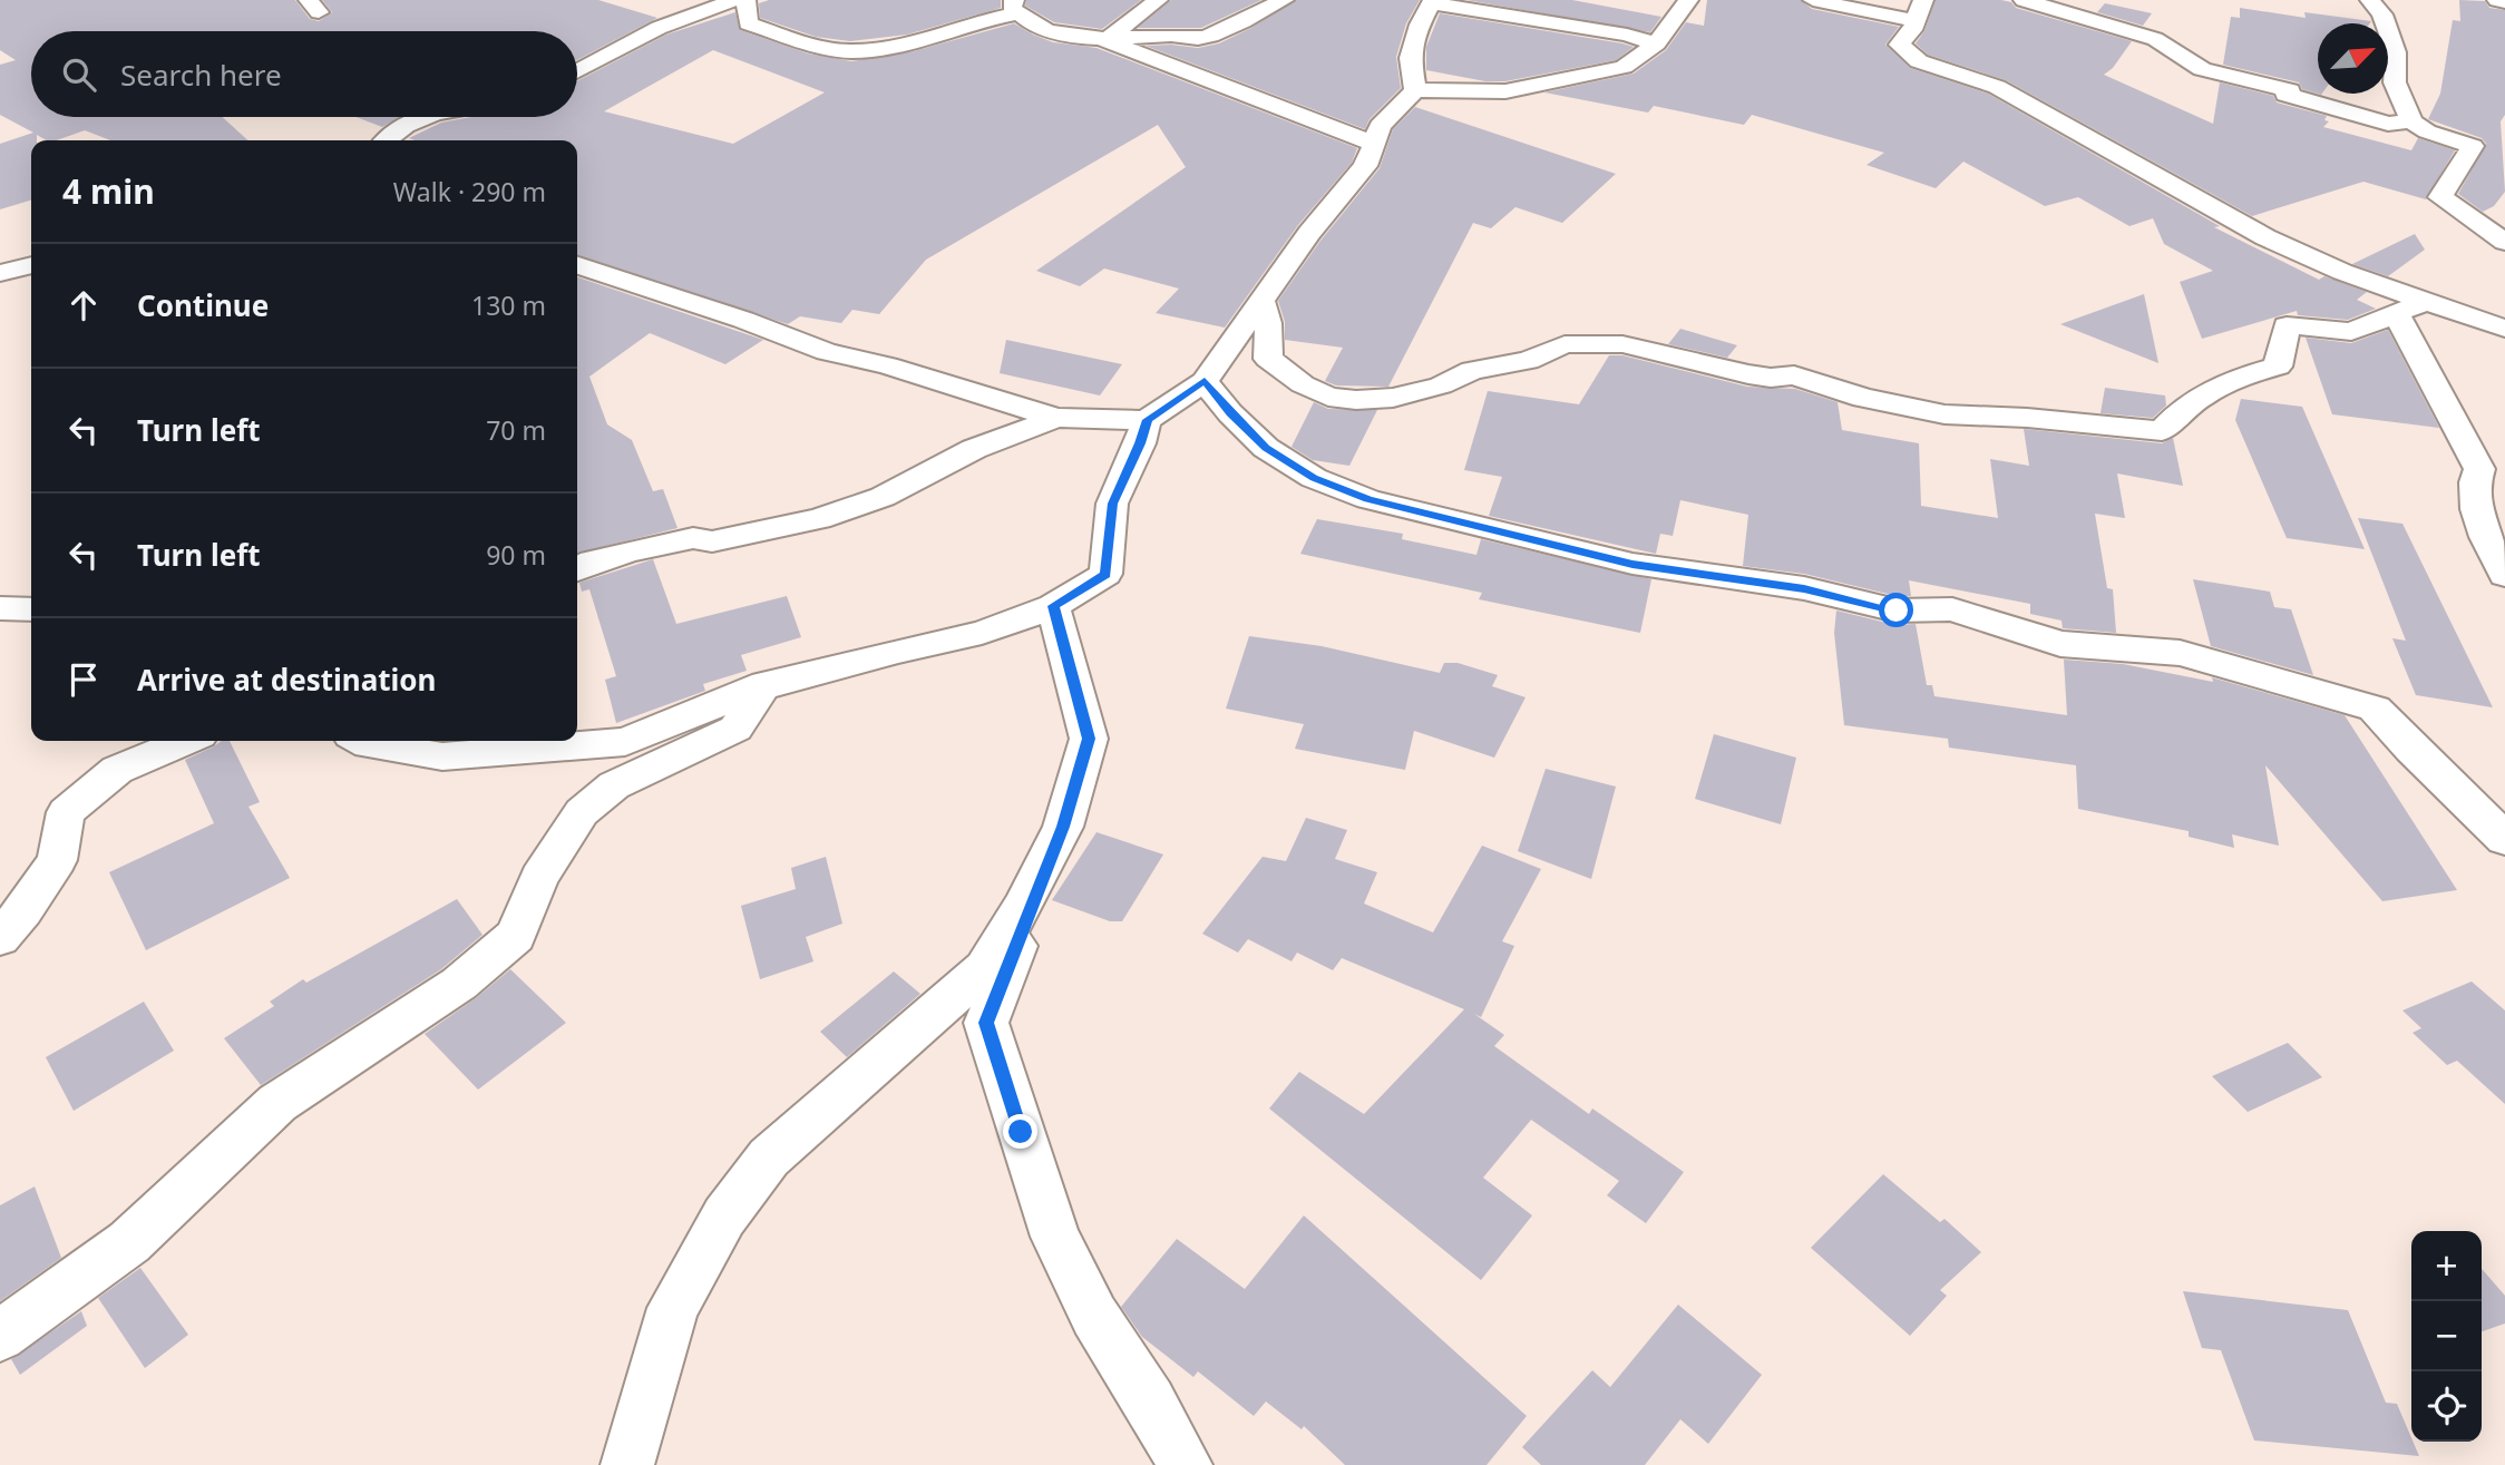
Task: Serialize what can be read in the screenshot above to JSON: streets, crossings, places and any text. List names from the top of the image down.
{
  "north": "top right",
  "page": {
    "search": "Search here",
    "heading": ["4 min", "Walk · 290 m"],
    "list": [
      ["Continue", "130 m"],
      ["Turn left", "70 m"],
      ["Turn left", "90 m"],
      "Arrive at destination"
    ],
    "map_buttons": ["+", "−"]
  }
}
